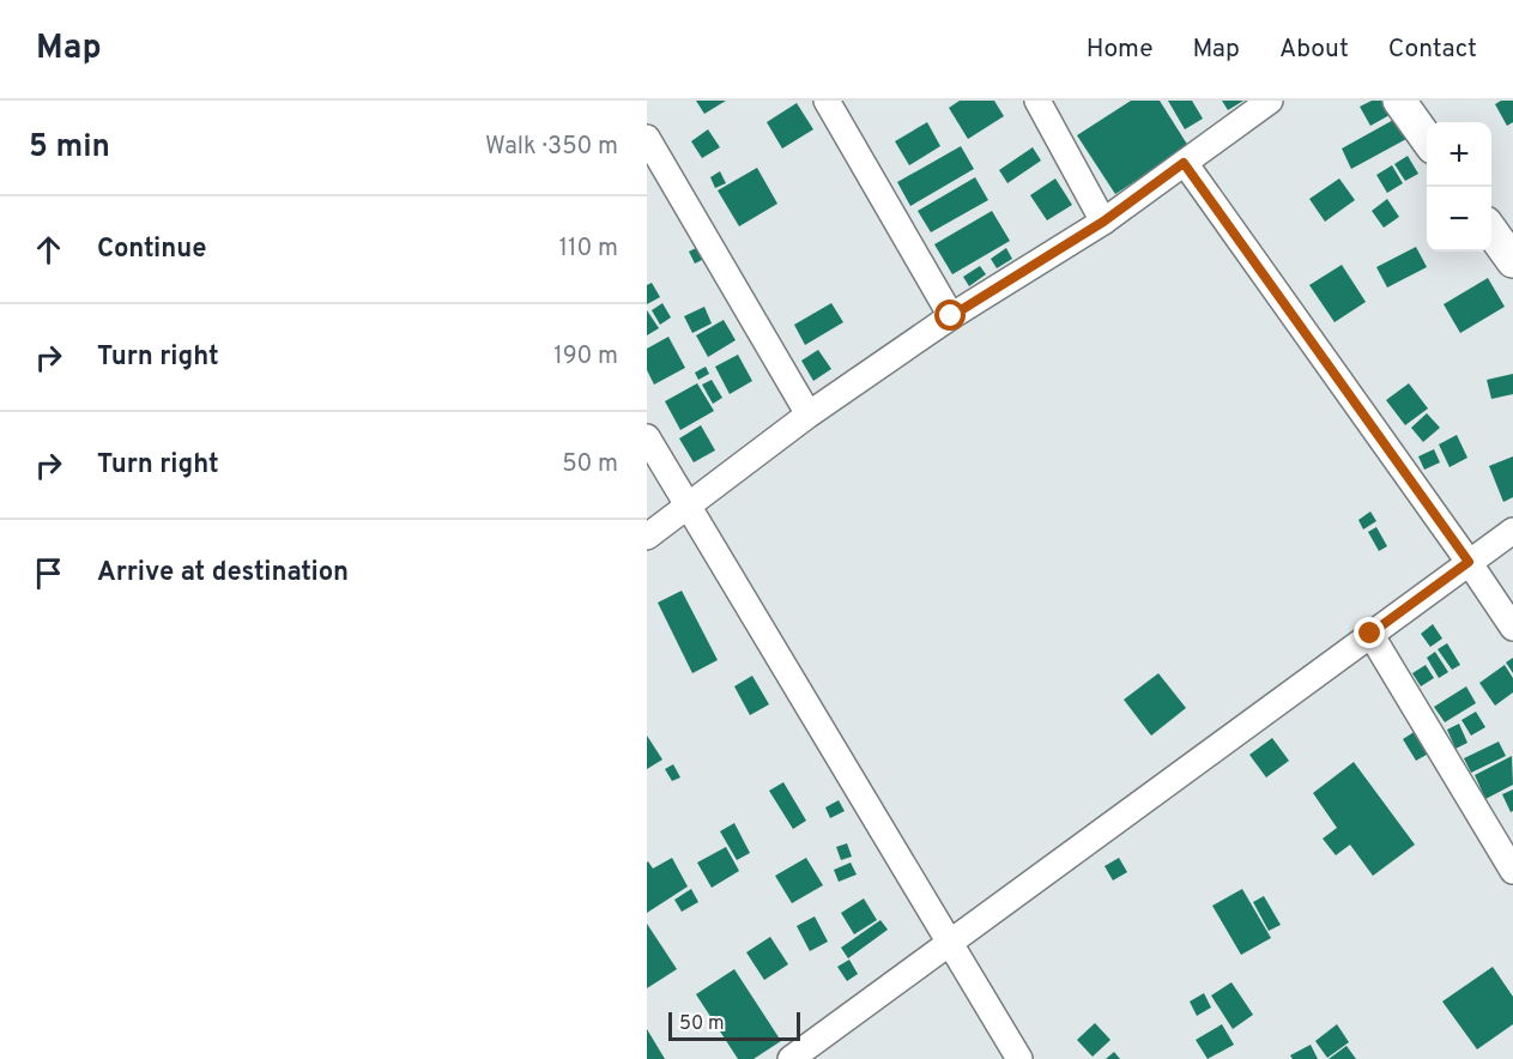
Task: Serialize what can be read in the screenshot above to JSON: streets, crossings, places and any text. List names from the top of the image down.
{
  "scale_bar": "50 m",
  "page": {
    "header": "Map",
    "nav": [
      "Home",
      "Map",
      "About",
      "Contact"
    ],
    "heading": ["5 min", "Walk · 350 m"],
    "map_buttons": ["+", "−"],
    "list": [
      ["Continue", "110 m"],
      ["Turn right", "190 m"],
      ["Turn right", "50 m"],
      "Arrive at destination"
    ],
    "scale": "50 m"
  }
}
